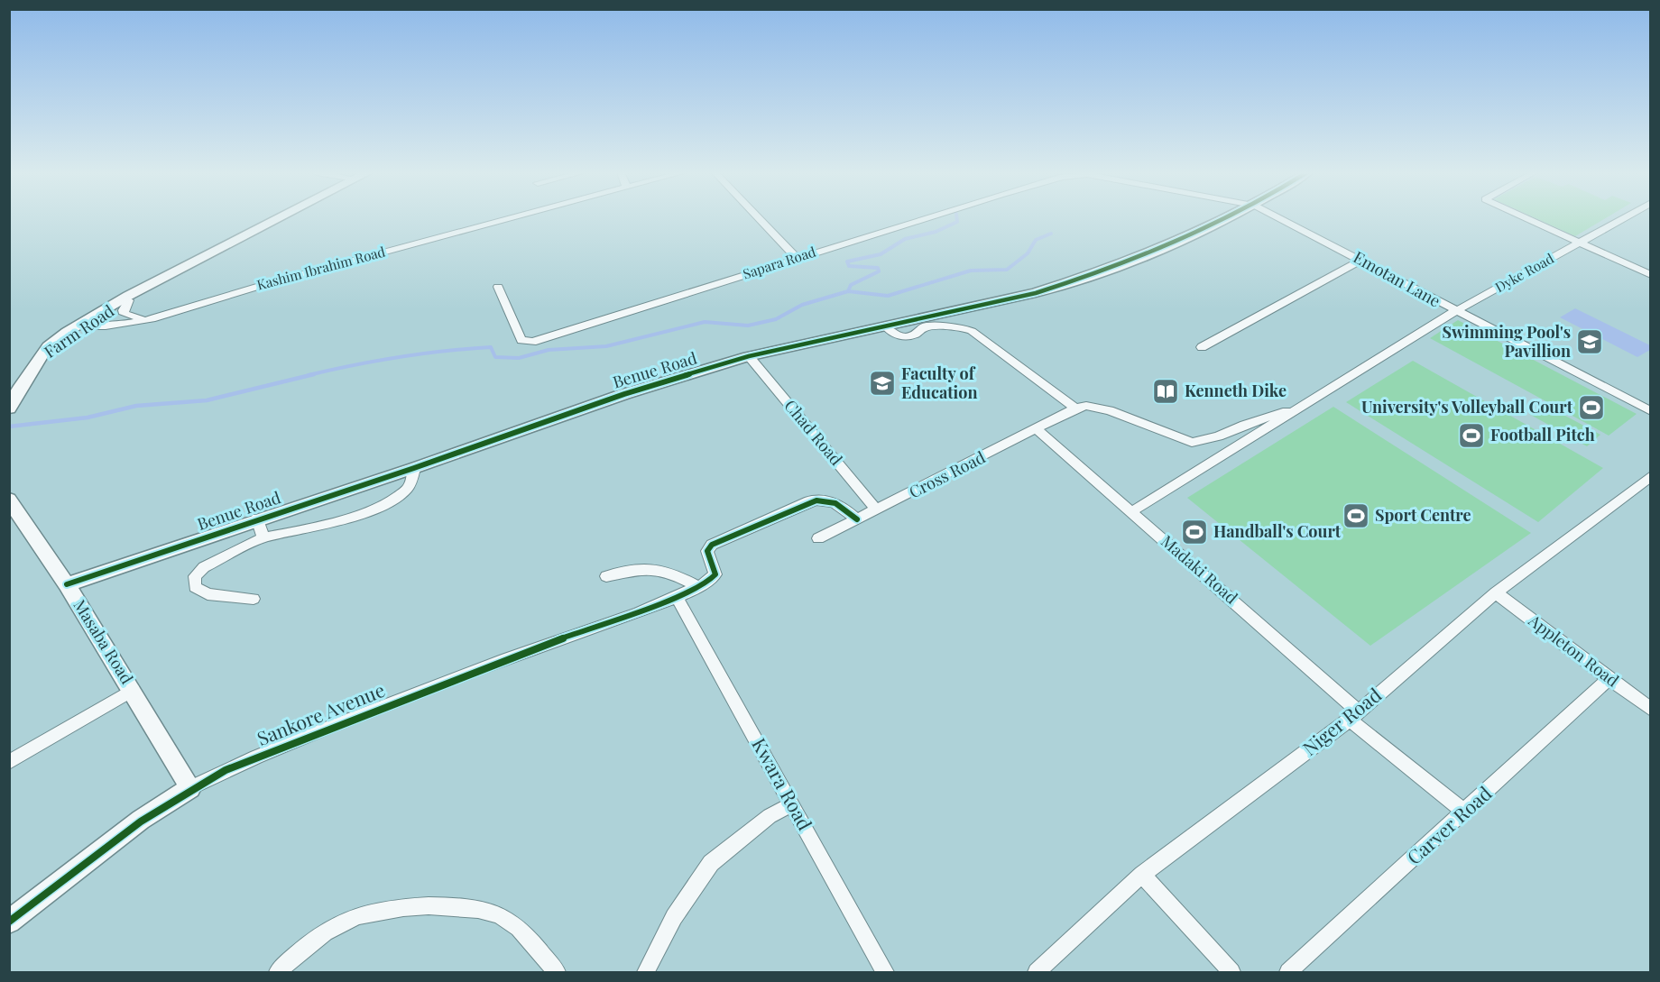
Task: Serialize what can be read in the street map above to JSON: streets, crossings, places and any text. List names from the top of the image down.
{
  "streets": {
    "street": [
      "Sapara Road",
      "Kashim Ibrahim Road",
      "Dyke Road",
      "Emotan Lane",
      "Farm Road",
      "Benue Road",
      "Chad Road",
      "Cross Road",
      "Madaki Road",
      "Masaba Road",
      "Appleton Road",
      "Sankore Avenue",
      "Niger Road",
      "Kwara Road",
      "Carver Road"
    ]
  },
  "crossings": [
    ["Kashim Ibrahim Road", "Farm Road"],
    ["Dyke Road", "Emotan Lane"],
    ["Benue Road", "Chad Road"],
    ["Benue Road", "Masaba Road"],
    ["Chad Road", "Cross Road"],
    ["Cross Road", "Madaki Road"],
    ["Cross Road", "Sankore Avenue"],
    ["Madaki Road", "Niger Road"],
    ["Madaki Road", "Carver Road"],
    ["Masaba Road", "Sankore Avenue"],
    ["Appleton Road", "Niger Road"],
    ["Appleton Road", "Carver Road"],
    ["Sankore Avenue", "Kwara Road"]
  ],
  "places": {
    "school or university": ["Swimming Pool's Pavillion", "Faculty of Education"],
    "library": ["Kenneth Dike"],
    "sports": [
      "University's Volleyball Court",
      "Football Pitch",
      "Sport Centre",
      "Handball's Court"
    ]
  }
}
